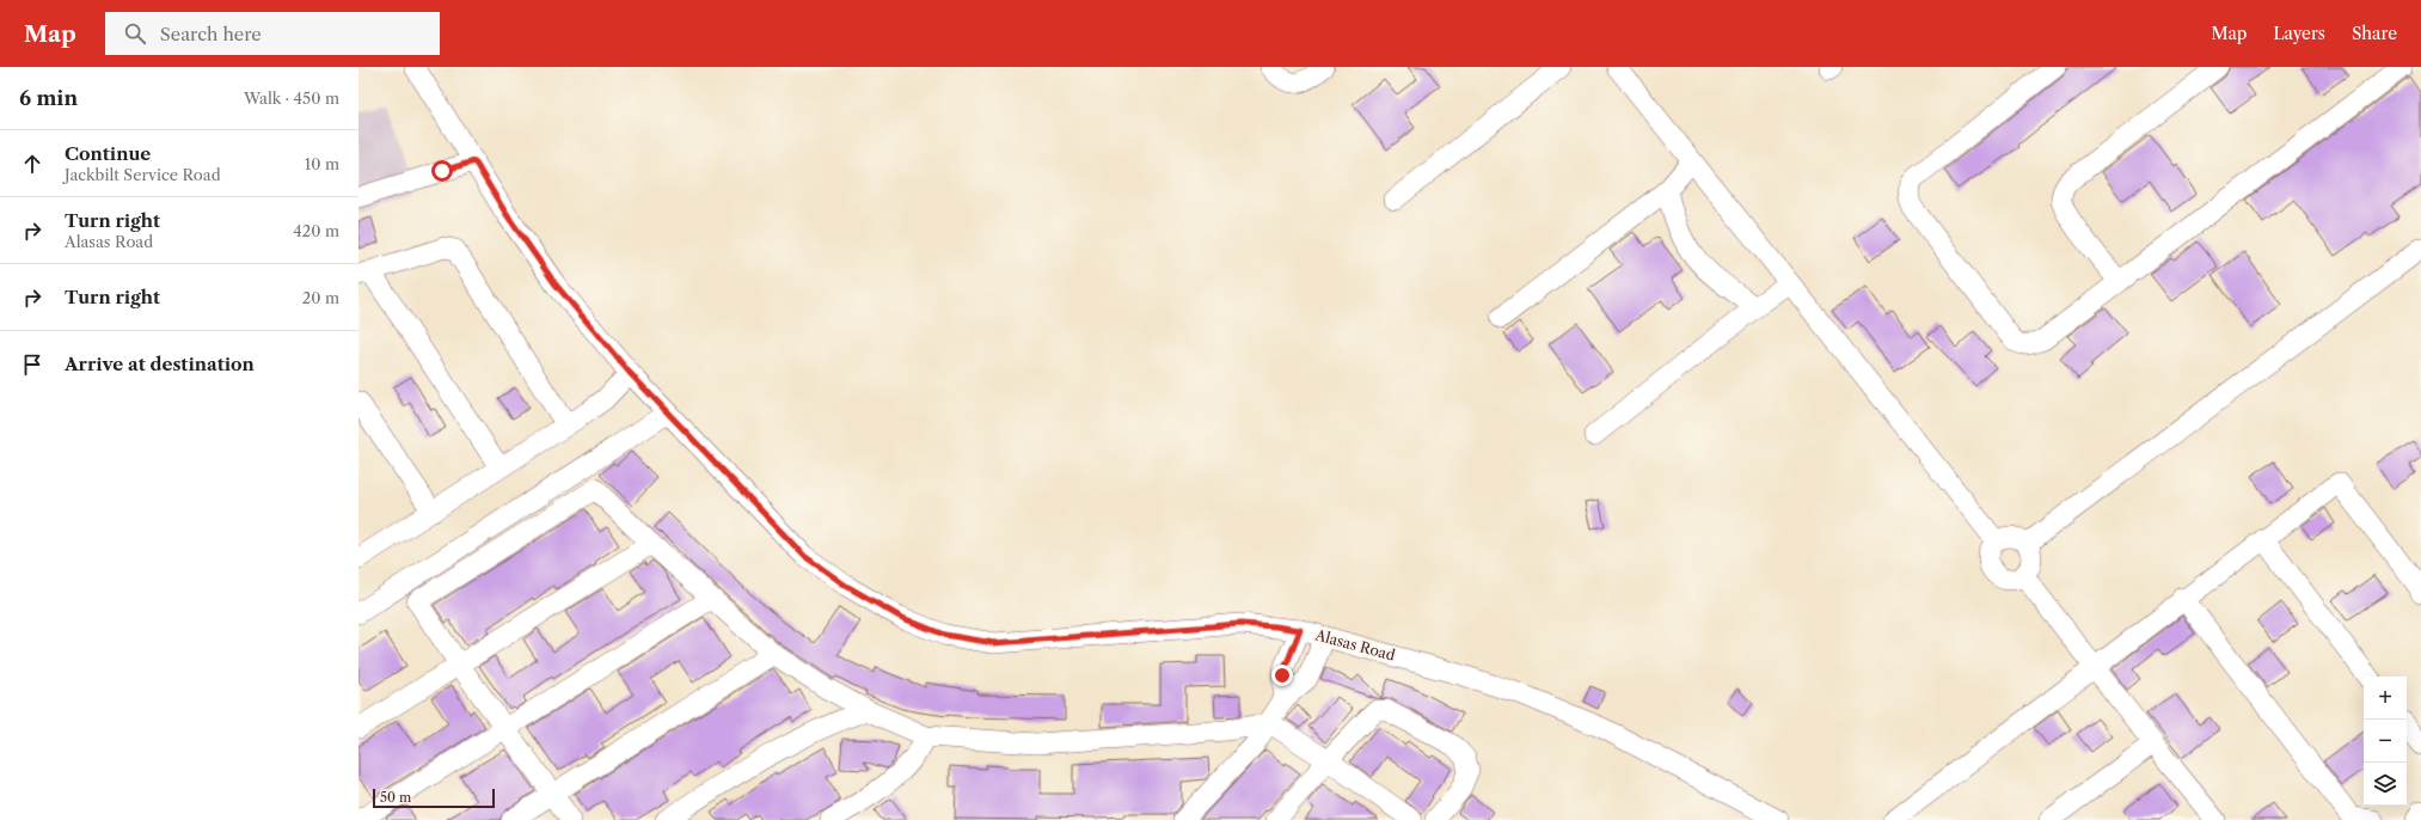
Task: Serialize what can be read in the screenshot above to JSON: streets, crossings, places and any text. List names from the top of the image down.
{
  "streets": {
    "street": ["Alasas Road"]
  },
  "scale_bar": "50 m",
  "page": {
    "header": "Map",
    "search": "Search here",
    "nav": ["Map", "Layers", "Share"],
    "heading": ["6 min", "Walk · 450 m"],
    "list": [
      ["Continue", "Jackbilt Service Road", "10 m"],
      ["Turn right", "Alasas Road", "420 m"],
      ["Turn right", "20 m"],
      "Arrive at destination"
    ],
    "map_buttons": ["+", "−"],
    "scale": "50 m"
  }
}
